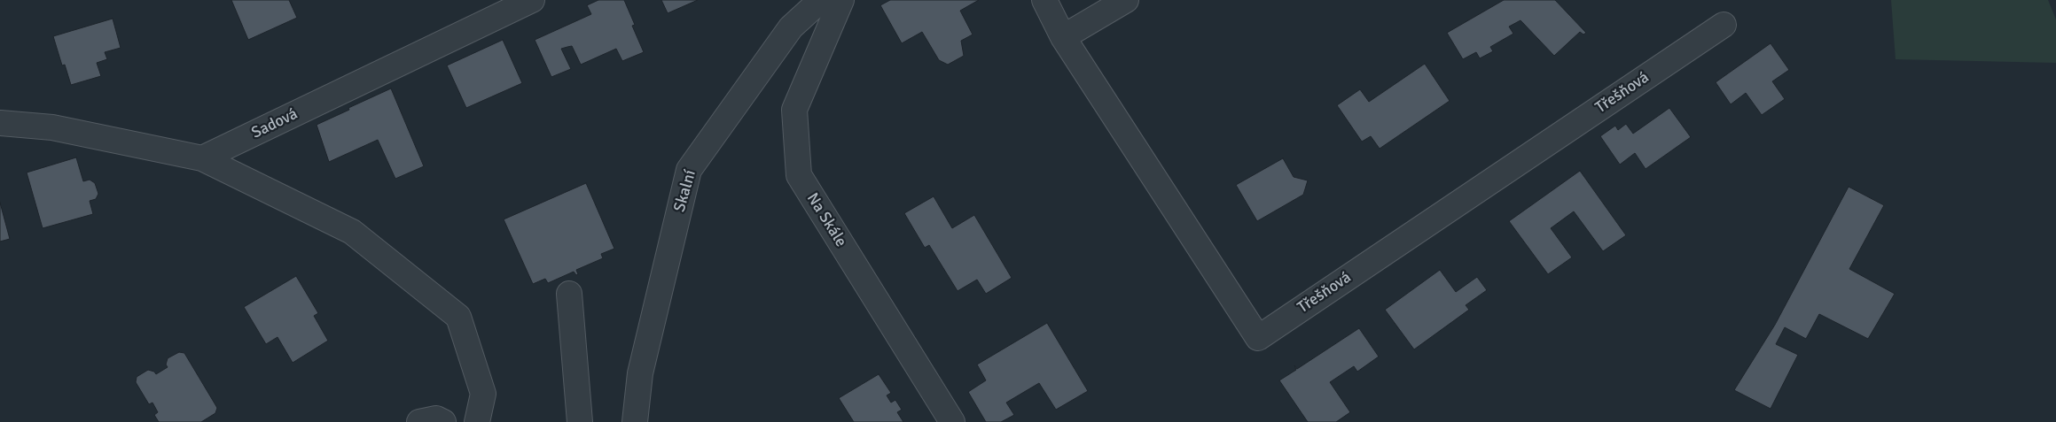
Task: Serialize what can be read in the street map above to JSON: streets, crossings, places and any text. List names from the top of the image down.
{
  "streets": {
    "street": [
      "Třešňová",
      "Sadová",
      "Skalní",
      "Na Skále"
    ]
  }
}
